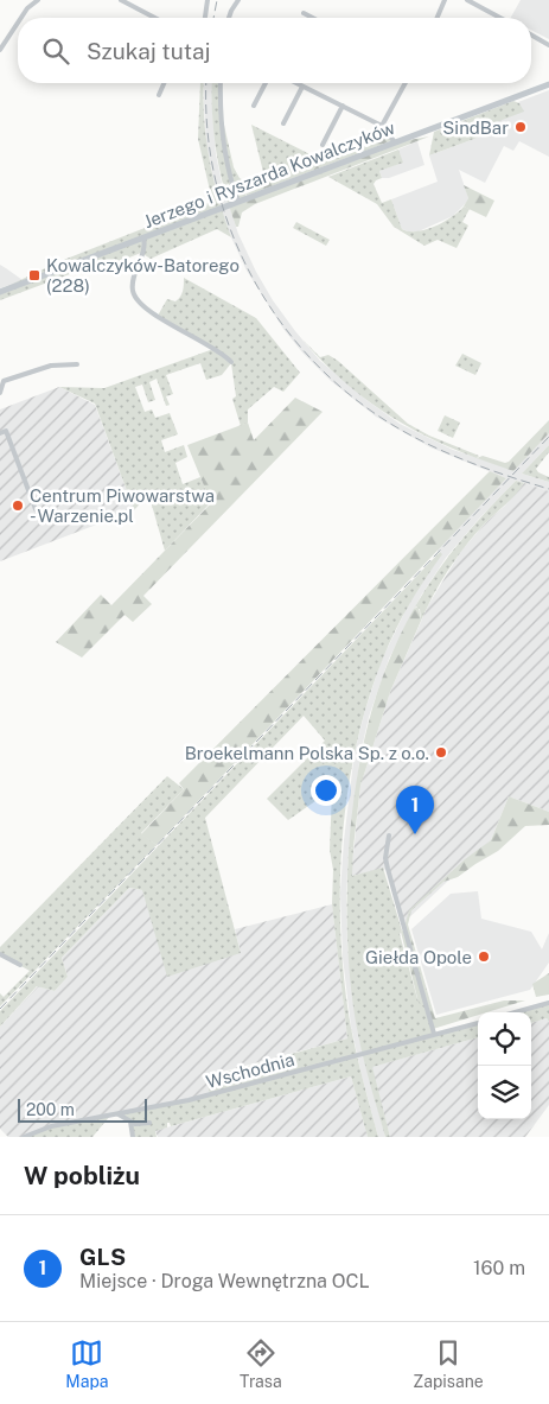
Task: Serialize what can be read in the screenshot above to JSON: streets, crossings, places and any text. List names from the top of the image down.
{
  "streets": {
    "main road": ["Jerzego i Ryszarda Kowalczyków"],
    "street": ["Wschodnia"]
  },
  "places": {
    "other": [
      "SindBar",
      "Centrum Piwowarstwa - Warzenie.pl",
      "Broekelmann Polska Sp. z o.o.",
      "Giełda Opole"
    ],
    "transit": ["Kowalczyków-Batorego (228)"]
  },
  "scale_bar": "200 m",
  "page": {
    "search": "Szukaj tutaj",
    "pins": "1",
    "scale": "200 m",
    "heading": "W pobliżu",
    "list": [
      {
        "mark": "1",
        "name": "GLS",
        "note": "Miejsce · Droga Wewnętrzna OCL",
        "value": "160 m"
      }
    ],
    "nav": ["Mapa", "Trasa", "Zapisane"]
  }
}
